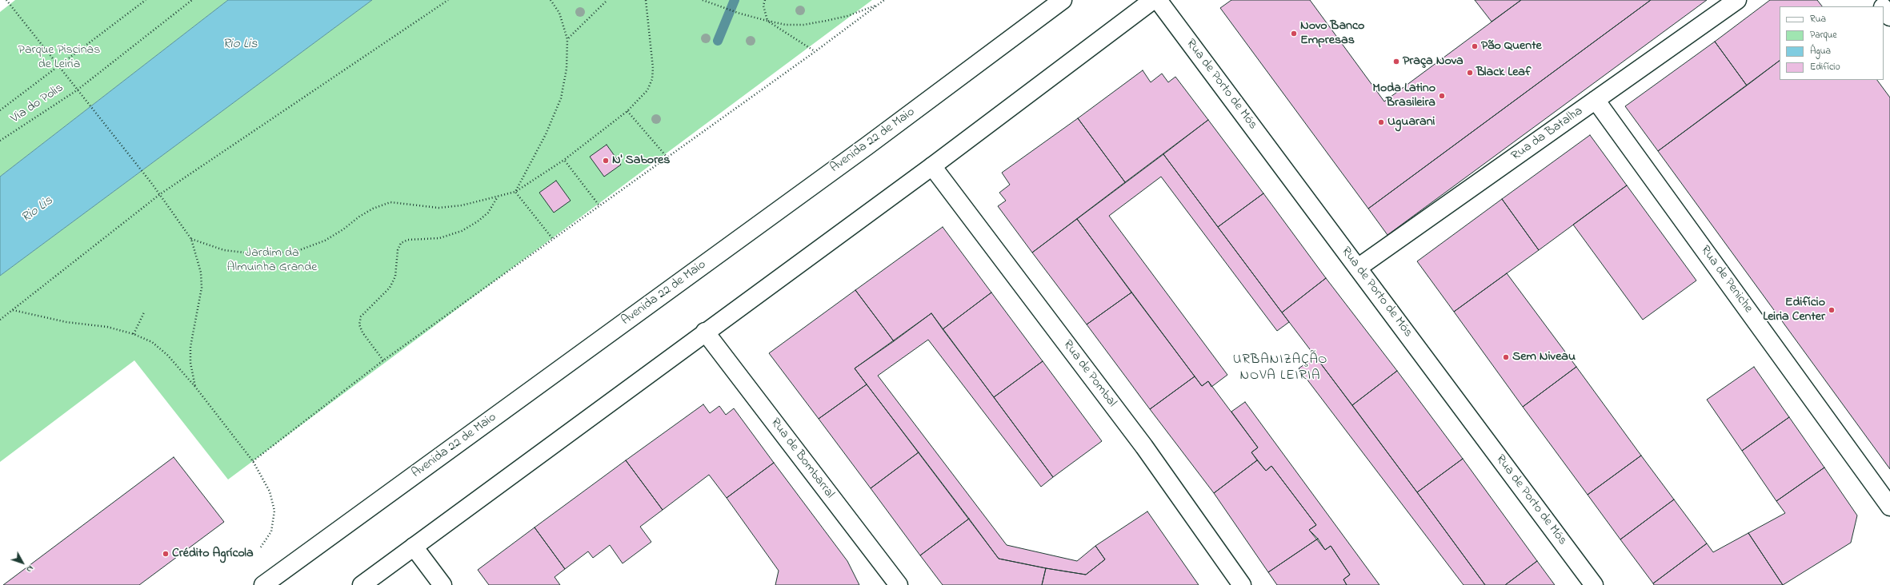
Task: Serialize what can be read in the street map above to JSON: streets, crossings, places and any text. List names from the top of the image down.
{
  "streets": {
    "street": [
      "Rua de Porto de Mós",
      "Rua da Batalha",
      "Avenida 22 de Maio",
      "Rua de Peniche",
      "Rua de Pombal",
      "Rua de Bombarral"
    ],
    "path": ["Via do Polis"]
  },
  "crossings": [
    ["Rua de Porto de Mós", "Rua da Batalha"],
    ["Rua da Batalha", "Rua de Peniche"]
  ],
  "districts": ["URBANIZAÇÃO NOVA LEIRIA"],
  "water": ["Rio Lis"],
  "parks": ["Parque Piscinas de Leiria", "Jardim da Almuinha Grande"],
  "places": [
    "Novo Banco Empresas",
    "Pão Quente",
    "Praça Nova",
    "Black Leaf",
    "Moda Latino Brasileira",
    "Uguarani",
    "N' Sabores",
    "Edifício Leiria Center",
    "Sem Niveau",
    "Crédito Agrícola"
  ],
  "legend": [
    "Rua",
    "Parque",
    "Água",
    "Edifício"
  ],
  "north": "bottom right"
}
